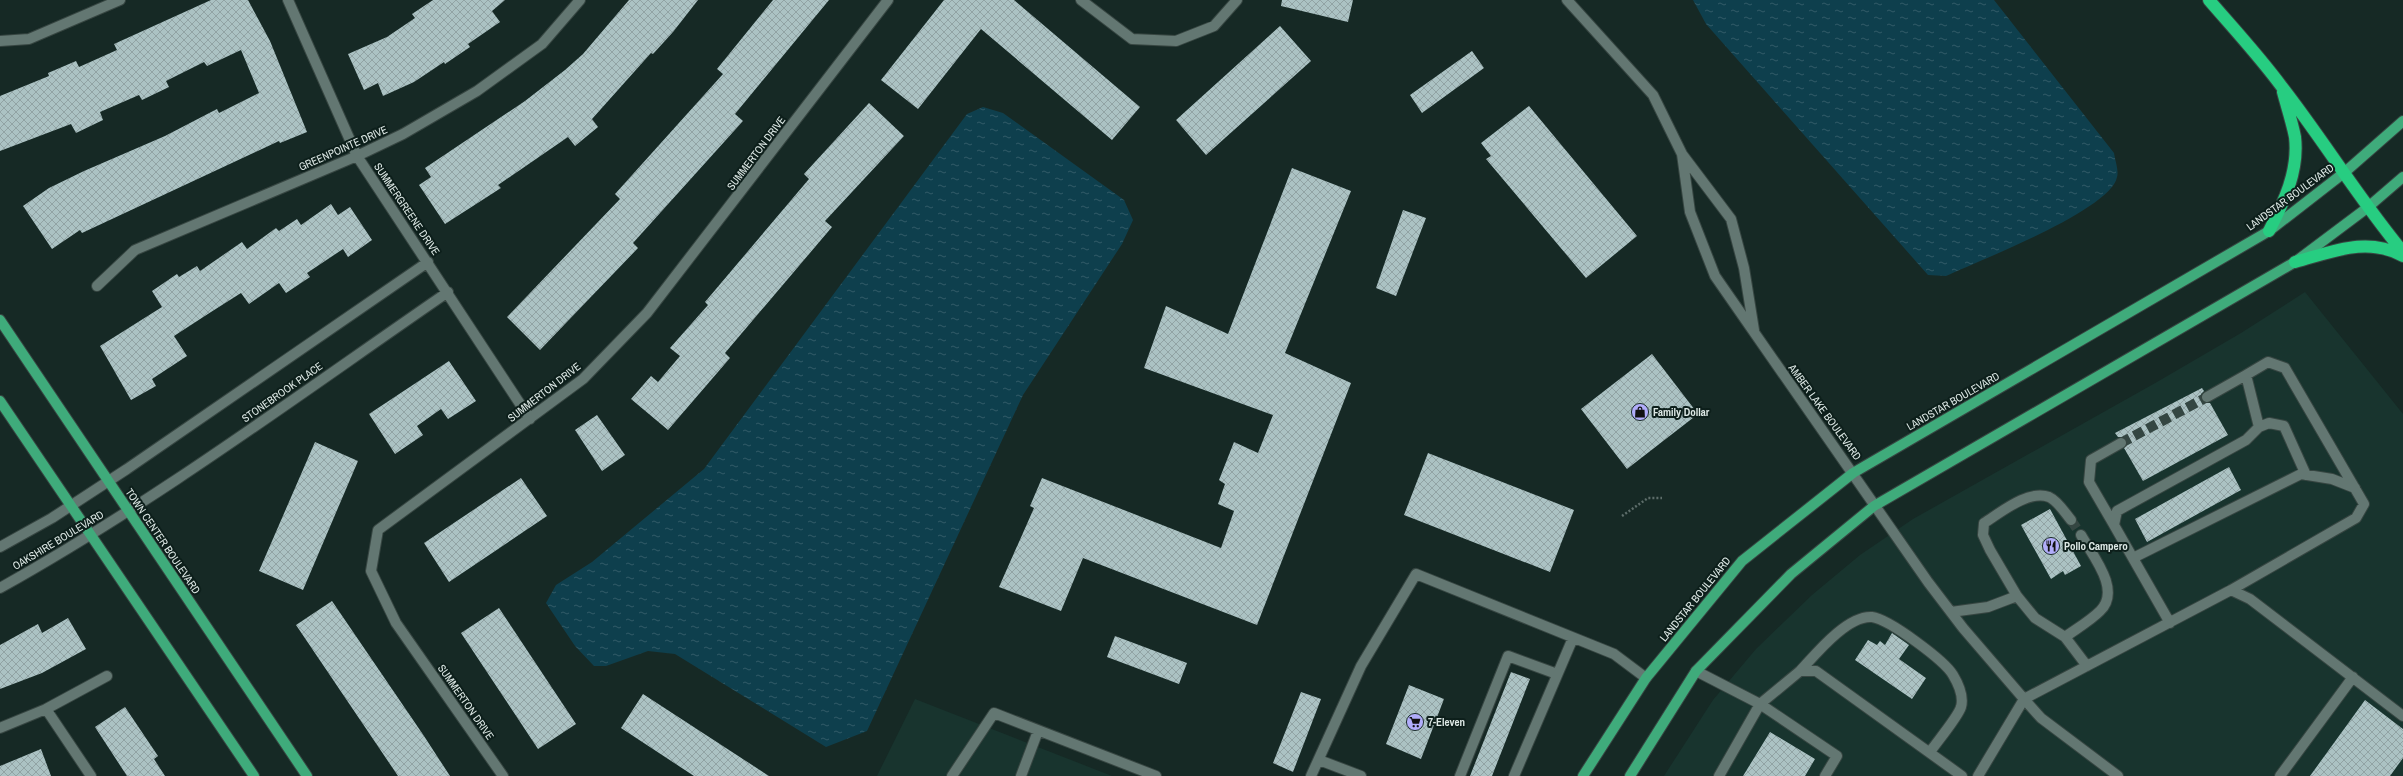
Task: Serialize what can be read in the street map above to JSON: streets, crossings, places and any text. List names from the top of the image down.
{
  "streets": {
    "main road": ["LANDSTAR BOULEVARD", "TOWN CENTER BOULEVARD"],
    "street": [
      "GREENPOINTE DRIVE",
      "SUMMERTON DRIVE",
      "SUMMERGREENE DRIVE",
      "STONEBROOK PLACE",
      "AMBER LAKE BOULEVARD",
      "OAKSHIRE BOULEVARD"
    ]
  },
  "crossings": [
    ["GREENPOINTE DRIVE", "SUMMERGREENE DRIVE"],
    ["SUMMERTON DRIVE", "SUMMERGREENE DRIVE"],
    ["LANDSTAR BOULEVARD", "AMBER LAKE BOULEVARD"],
    ["SUMMERGREENE DRIVE", "STONEBROOK PLACE"],
    ["STONEBROOK PLACE", "OAKSHIRE BOULEVARD"],
    ["STONEBROOK PLACE", "TOWN CENTER BOULEVARD"],
    ["OAKSHIRE BOULEVARD", "TOWN CENTER BOULEVARD"]
  ],
  "places": {
    "shop": ["Family Dollar"],
    "restaurant": ["Pollo Campero"],
    "supermarket": ["7-Eleven"]
  }
}
